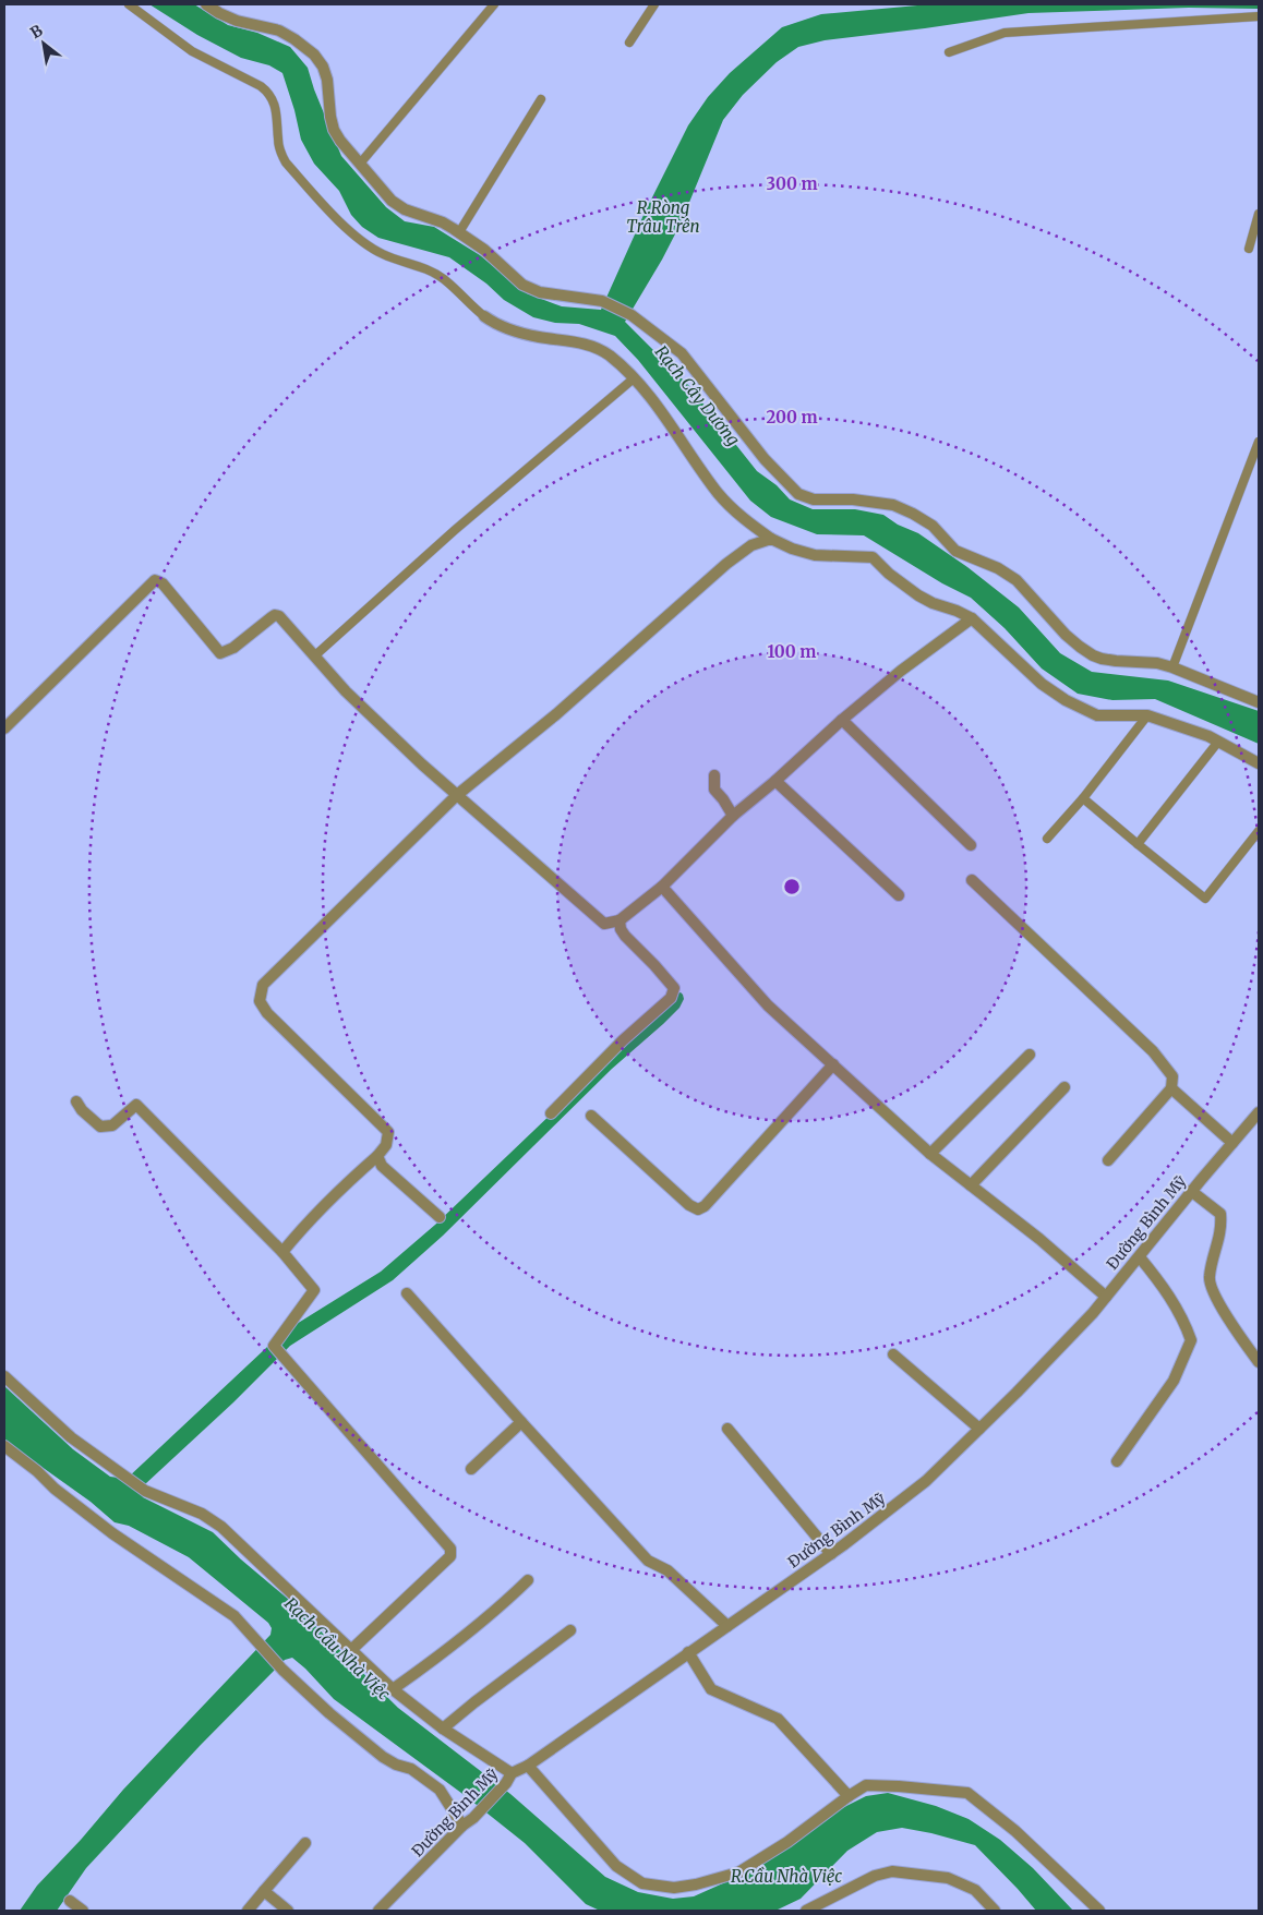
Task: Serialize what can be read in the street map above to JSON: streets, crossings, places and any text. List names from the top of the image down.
{
  "streets": {
    "street": ["Đường Bình Mỹ"]
  },
  "water": [
    "R.Ròng Trâu Trên",
    "Rạch Cây Dương",
    "Rạch Cầu Nhà Việc",
    "R.Cầu Nhà Việc"
  ],
  "north": "top left",
  "rings": ["300 m", "200 m", "100 m"]
}
